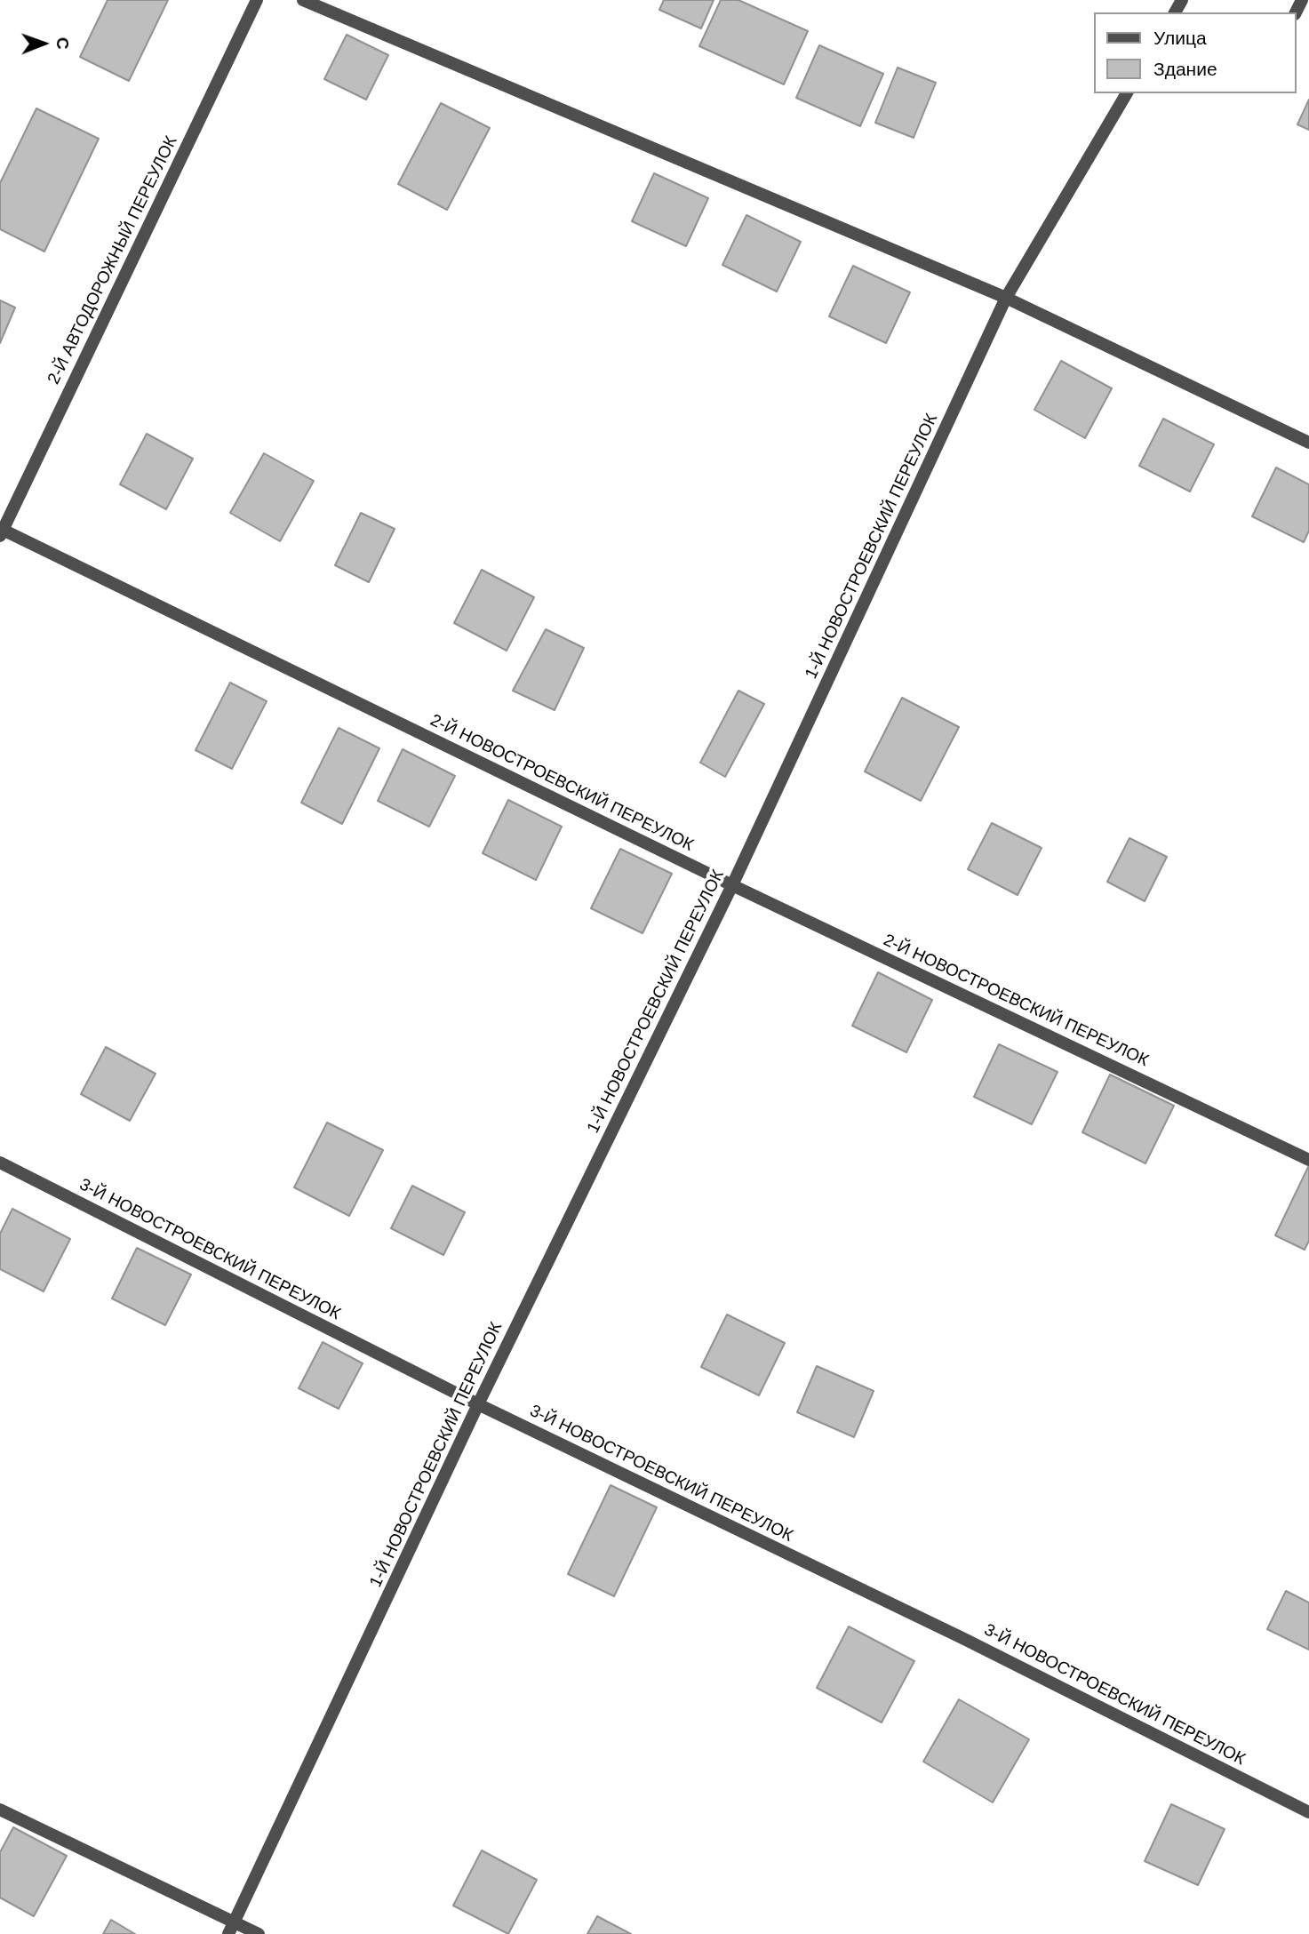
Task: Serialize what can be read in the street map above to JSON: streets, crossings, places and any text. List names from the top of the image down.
{
  "streets": {
    "street": [
      "2-Й АВТОДОРОЖНЫЙ ПЕРЕУЛОК",
      "1-Й НОВОСТРОЕВСКИЙ ПЕРЕУЛОК",
      "2-Й НОВОСТРОЕВСКИЙ ПЕРЕУЛОК",
      "3-Й НОВОСТРОЕВСКИЙ ПЕРЕУЛОК"
    ]
  },
  "crossings": [
    ["2-Й АВТОДОРОЖНЫЙ ПЕРЕУЛОК", "2-Й НОВОСТРОЕВСКИЙ ПЕРЕУЛОК"],
    ["1-Й НОВОСТРОЕВСКИЙ ПЕРЕУЛОК", "2-Й НОВОСТРОЕВСКИЙ ПЕРЕУЛОК"],
    ["1-Й НОВОСТРОЕВСКИЙ ПЕРЕУЛОК", "3-Й НОВОСТРОЕВСКИЙ ПЕРЕУЛОК"]
  ],
  "legend": ["Улица", "Здание"],
  "north": "right"
}
